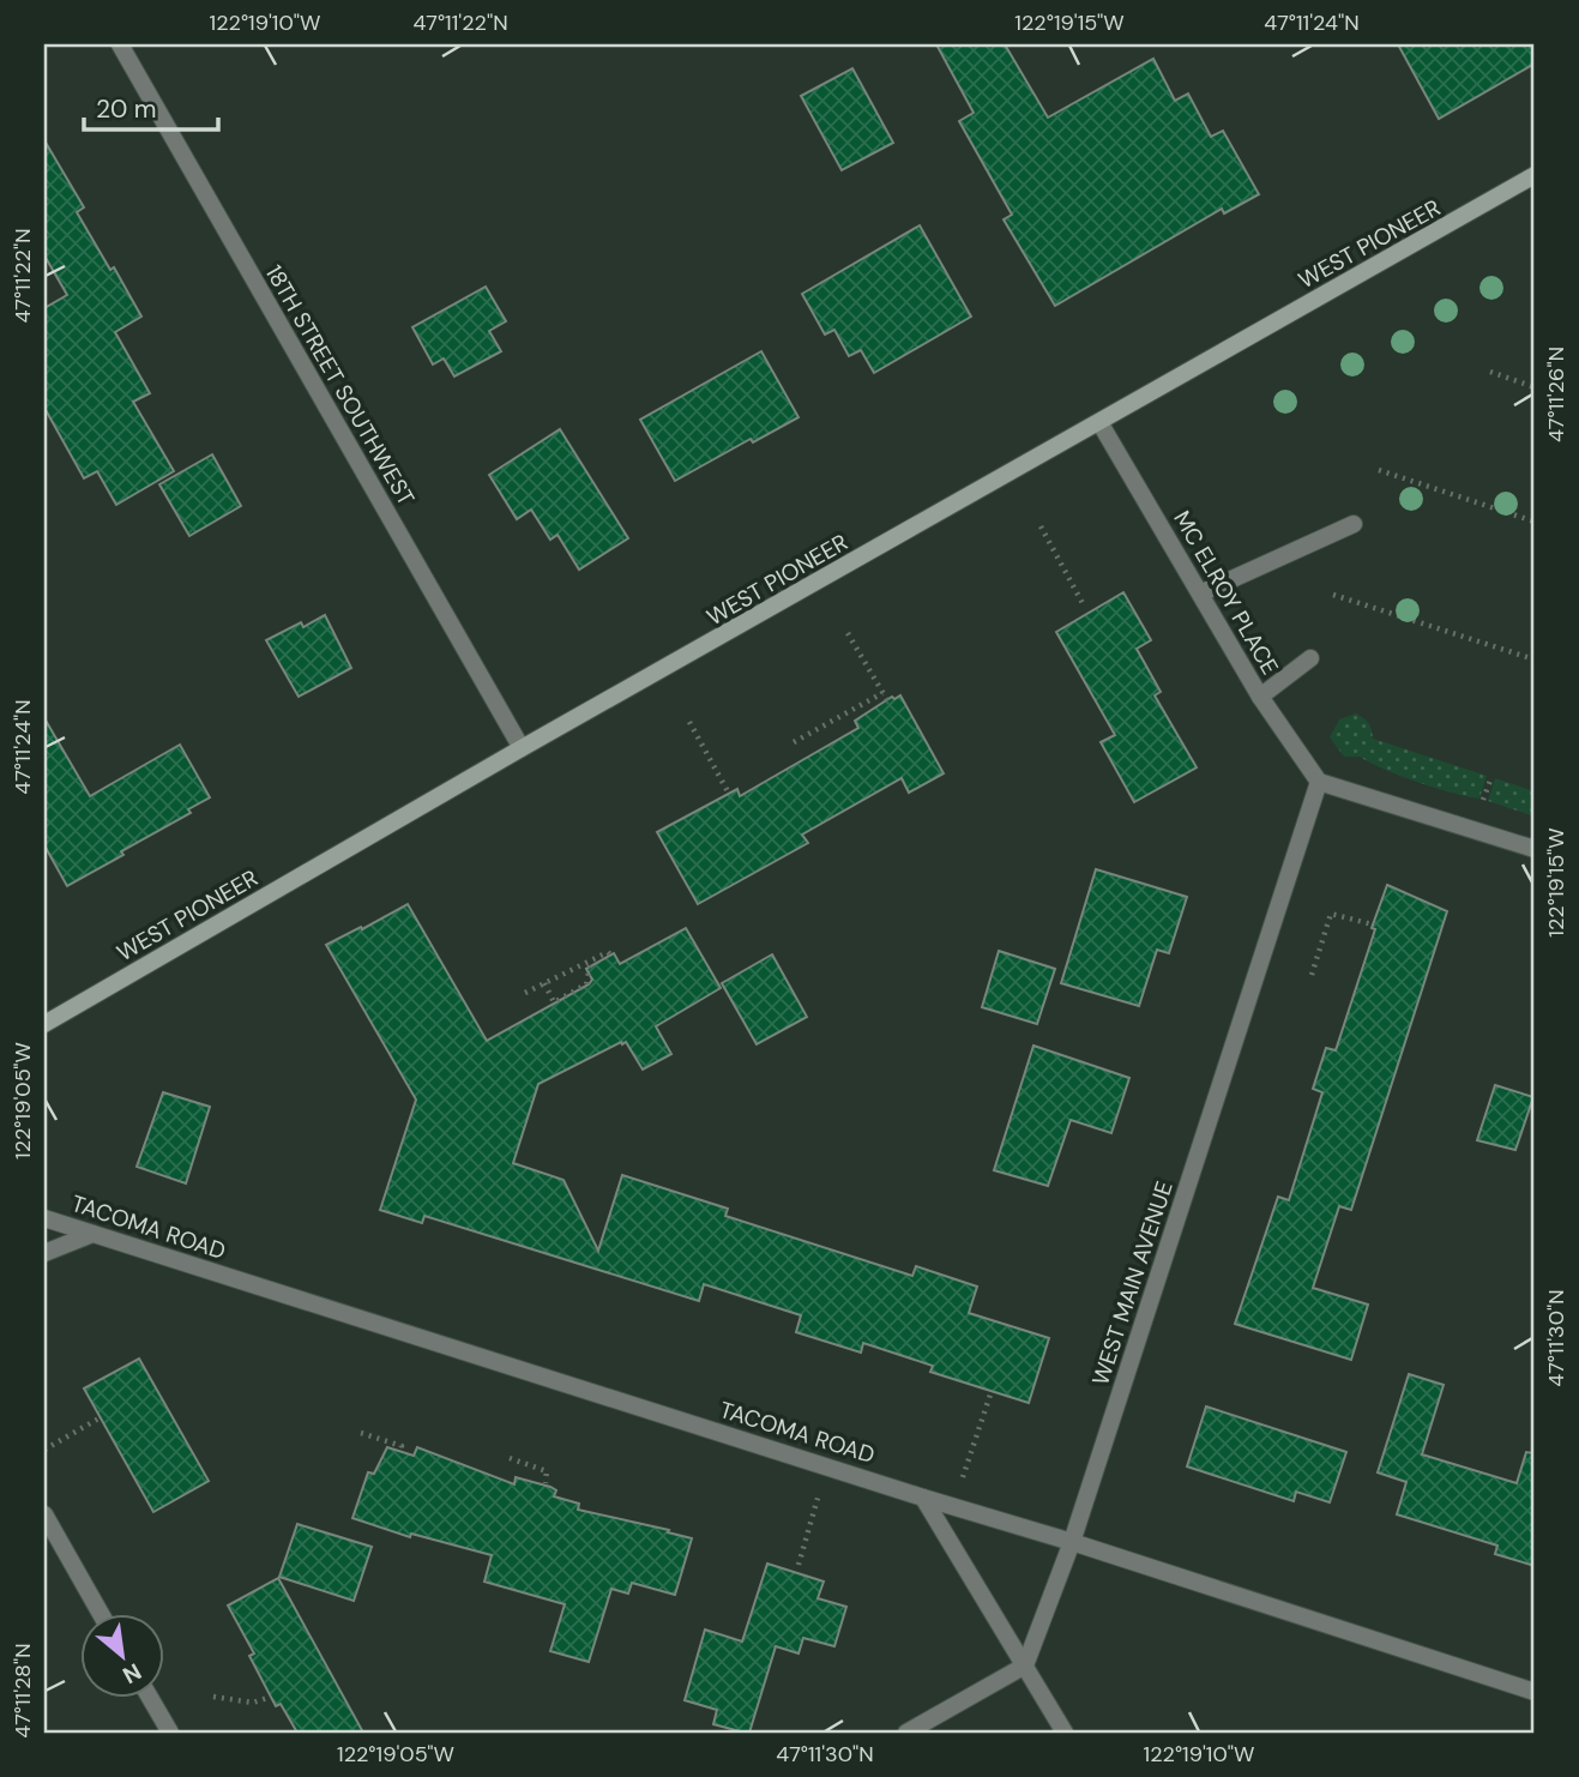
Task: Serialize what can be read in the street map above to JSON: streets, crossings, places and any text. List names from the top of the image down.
{
  "streets": {
    "main road": ["WEST PIONEER"],
    "street": [
      "18TH STREET SOUTHWEST",
      "MC ELROY PLACE",
      "TACOMA ROAD",
      "WEST MAIN AVENUE"
    ]
  },
  "crossings": [
    ["WEST PIONEER", "18TH STREET SOUTHWEST"],
    ["WEST PIONEER", "MC ELROY PLACE"],
    ["MC ELROY PLACE", "WEST MAIN AVENUE"],
    ["TACOMA ROAD", "WEST MAIN AVENUE"]
  ],
  "scale_bar": "20 m",
  "north": "bottom right",
  "coordinates": [
    "122°19'10\"W",
    "47°11'22\"N",
    "122°19'15\"W",
    "47°11'24\"N",
    "47°11'26\"N",
    "122°19'05\"W",
    "47°11'30\"N",
    "47°11'28\"N"
  ]
}
